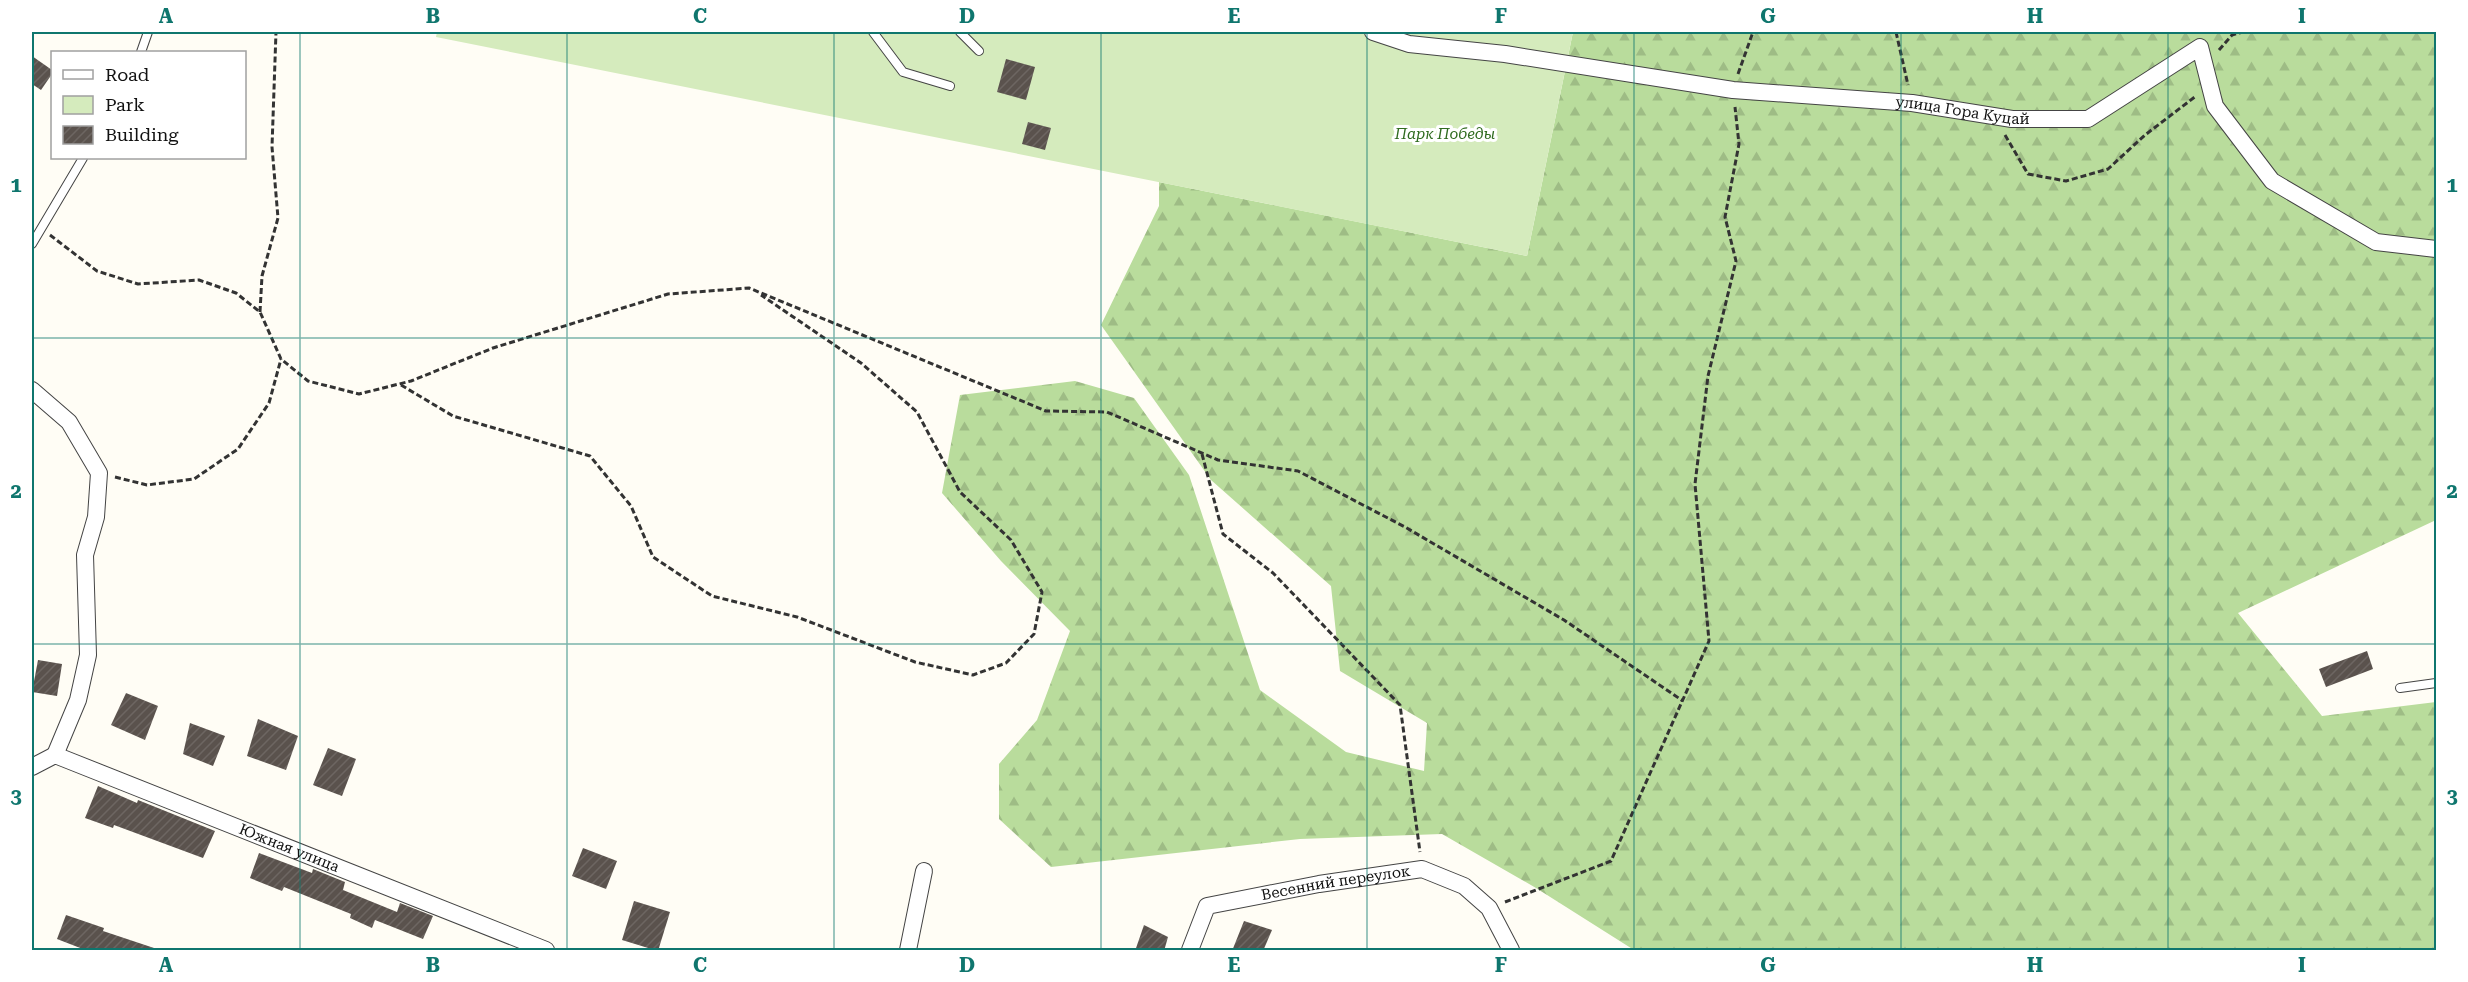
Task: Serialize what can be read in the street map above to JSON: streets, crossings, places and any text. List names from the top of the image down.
{
  "streets": {
    "street": ["улица Гора Куцай", "Южная улица", "Весенний переулок"]
  },
  "parks": ["Парк Победы"],
  "legend": ["Road", "Park", "Building"],
  "grid": {
    "columns": [
      "A",
      "B",
      "C",
      "D",
      "E",
      "F",
      "G",
      "H",
      "I"
    ],
    "rows": ["1", "2", "3"]
  }
}
